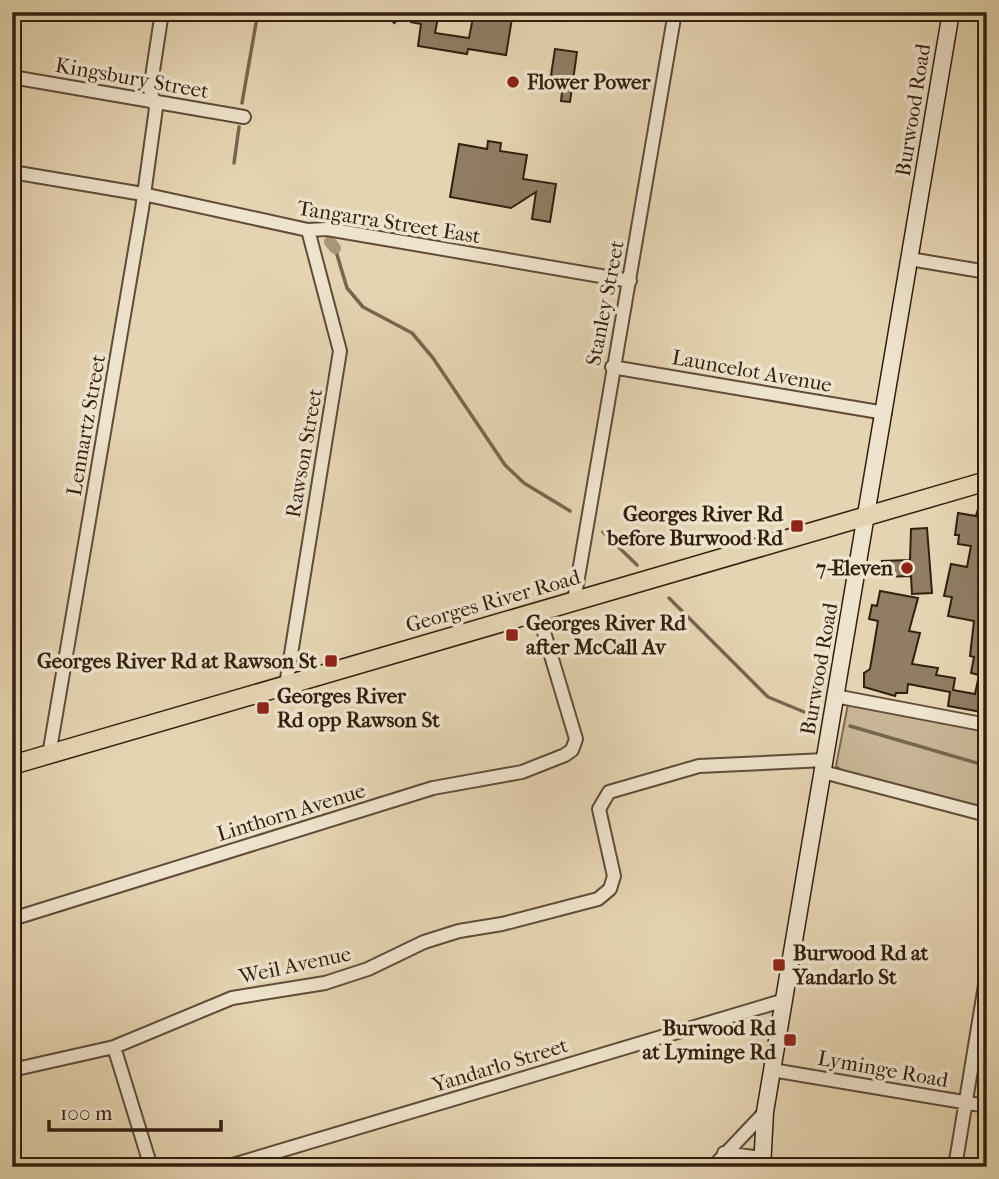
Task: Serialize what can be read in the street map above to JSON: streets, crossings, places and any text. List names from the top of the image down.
{
  "streets": {
    "main road": ["Burwood Road", "Georges River Road"],
    "street": [
      "Kingsbury Street",
      "Tangarra Street East",
      "Stanley Street",
      "Launcelot Avenue",
      "Lennartz Street",
      "Rawson Street",
      "Linthorn Avenue",
      "Weil Avenue",
      "Yandarlo Street",
      "Lyminge Road"
    ]
  },
  "crossings": [
    ["Kingsbury Street", "Lennartz Street"],
    ["Burwood Road", "Launcelot Avenue"],
    ["Burwood Road", "Georges River Road"],
    ["Burwood Road", "Weil Avenue"],
    ["Burwood Road", "Yandarlo Street"],
    ["Burwood Road", "Lyminge Road"],
    ["Tangarra Street East", "Stanley Street"],
    ["Tangarra Street East", "Lennartz Street"],
    ["Tangarra Street East", "Rawson Street"],
    ["Stanley Street", "Launcelot Avenue"],
    ["Stanley Street", "Georges River Road"],
    ["Lennartz Street", "Georges River Road"],
    ["Rawson Street", "Georges River Road"],
    ["Georges River Road", "Linthorn Avenue"]
  ],
  "places": {
    "other": ["Flower Power", "7-Eleven"],
    "transit": [
      "Georges River Rd before Burwood Rd",
      "Georges River Rd after McCall Av",
      "Georges River Rd at Rawson St",
      "Georges River Rd opp Rawson St",
      "Burwood Rd at Yandarlo St",
      "Burwood Rd at Lyminge Rd"
    ]
  },
  "scale_bar": "100 m"
}
